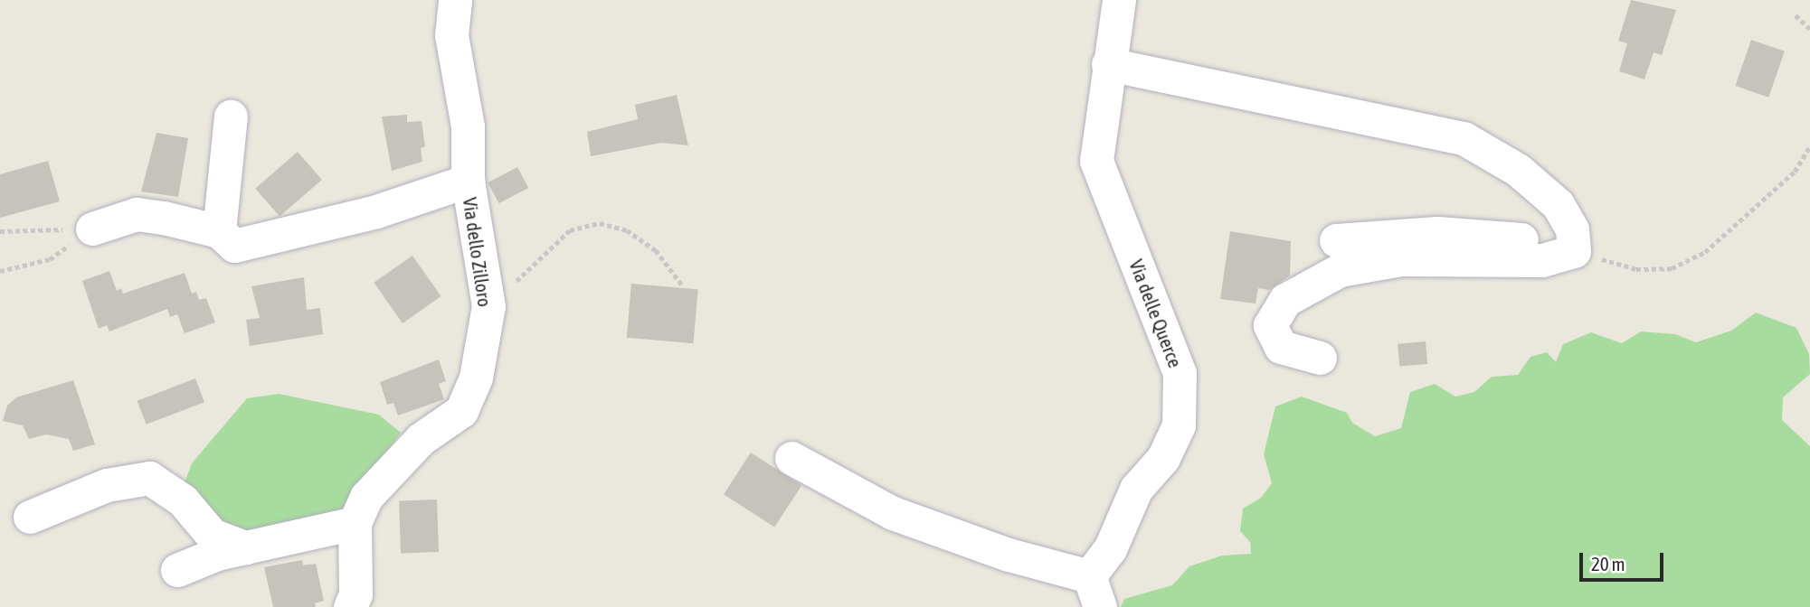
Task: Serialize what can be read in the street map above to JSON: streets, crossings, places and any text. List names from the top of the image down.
{
  "streets": {
    "street": ["Via dello Zilloro", "Via delle Querce"]
  },
  "scale_bar": "20 m"
}
